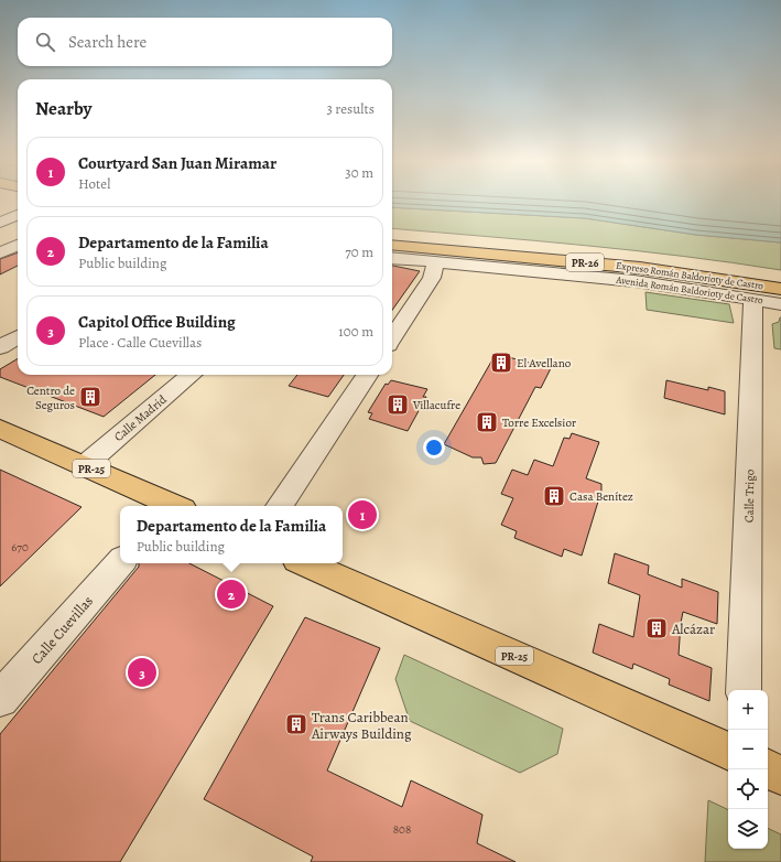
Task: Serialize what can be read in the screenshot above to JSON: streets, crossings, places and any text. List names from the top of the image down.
{
  "streets": {
    "main road": ["PR-26", "Expreso Román Baldorioty de Castro", "PR-25"],
    "street": [
      "Avenida Román Baldorioty de Castro",
      "Calle Madrid",
      "Calle Trigo",
      "Calle Cuevillas"
    ]
  },
  "crossings": [
    ["Avenida Román Baldorioty de Castro", "Calle Trigo"],
    ["Calle Madrid", "PR-25"]
  ],
  "places": {
    "building": [
      "El Avellano",
      "Centro de Seguros",
      "Villacufre",
      "Torre Excelsior",
      "Casa Benítez",
      "Alcázar",
      "Trans Caribbean Airways Building"
    ]
  },
  "house_numbers": ["670", "808"],
  "page": {
    "search": "Search here",
    "heading": ["Nearby", "3 results"],
    "list": [
      {
        "mark": "1",
        "name": "Courtyard San Juan Miramar",
        "note": "Hotel",
        "value": "30 m"
      },
      {
        "mark": "2",
        "name": "Departamento de la Familia",
        "note": "Public building",
        "value": "70 m"
      },
      {
        "mark": "3",
        "name": "Capitol Office Building",
        "note": "Place · Calle Cuevillas",
        "value": "100 m"
      }
    ],
    "pins": ["1", "2", "3"],
    "popup": ["Departamento de la Familia", "Public building"],
    "map_buttons": ["+", "−"]
  }
}
